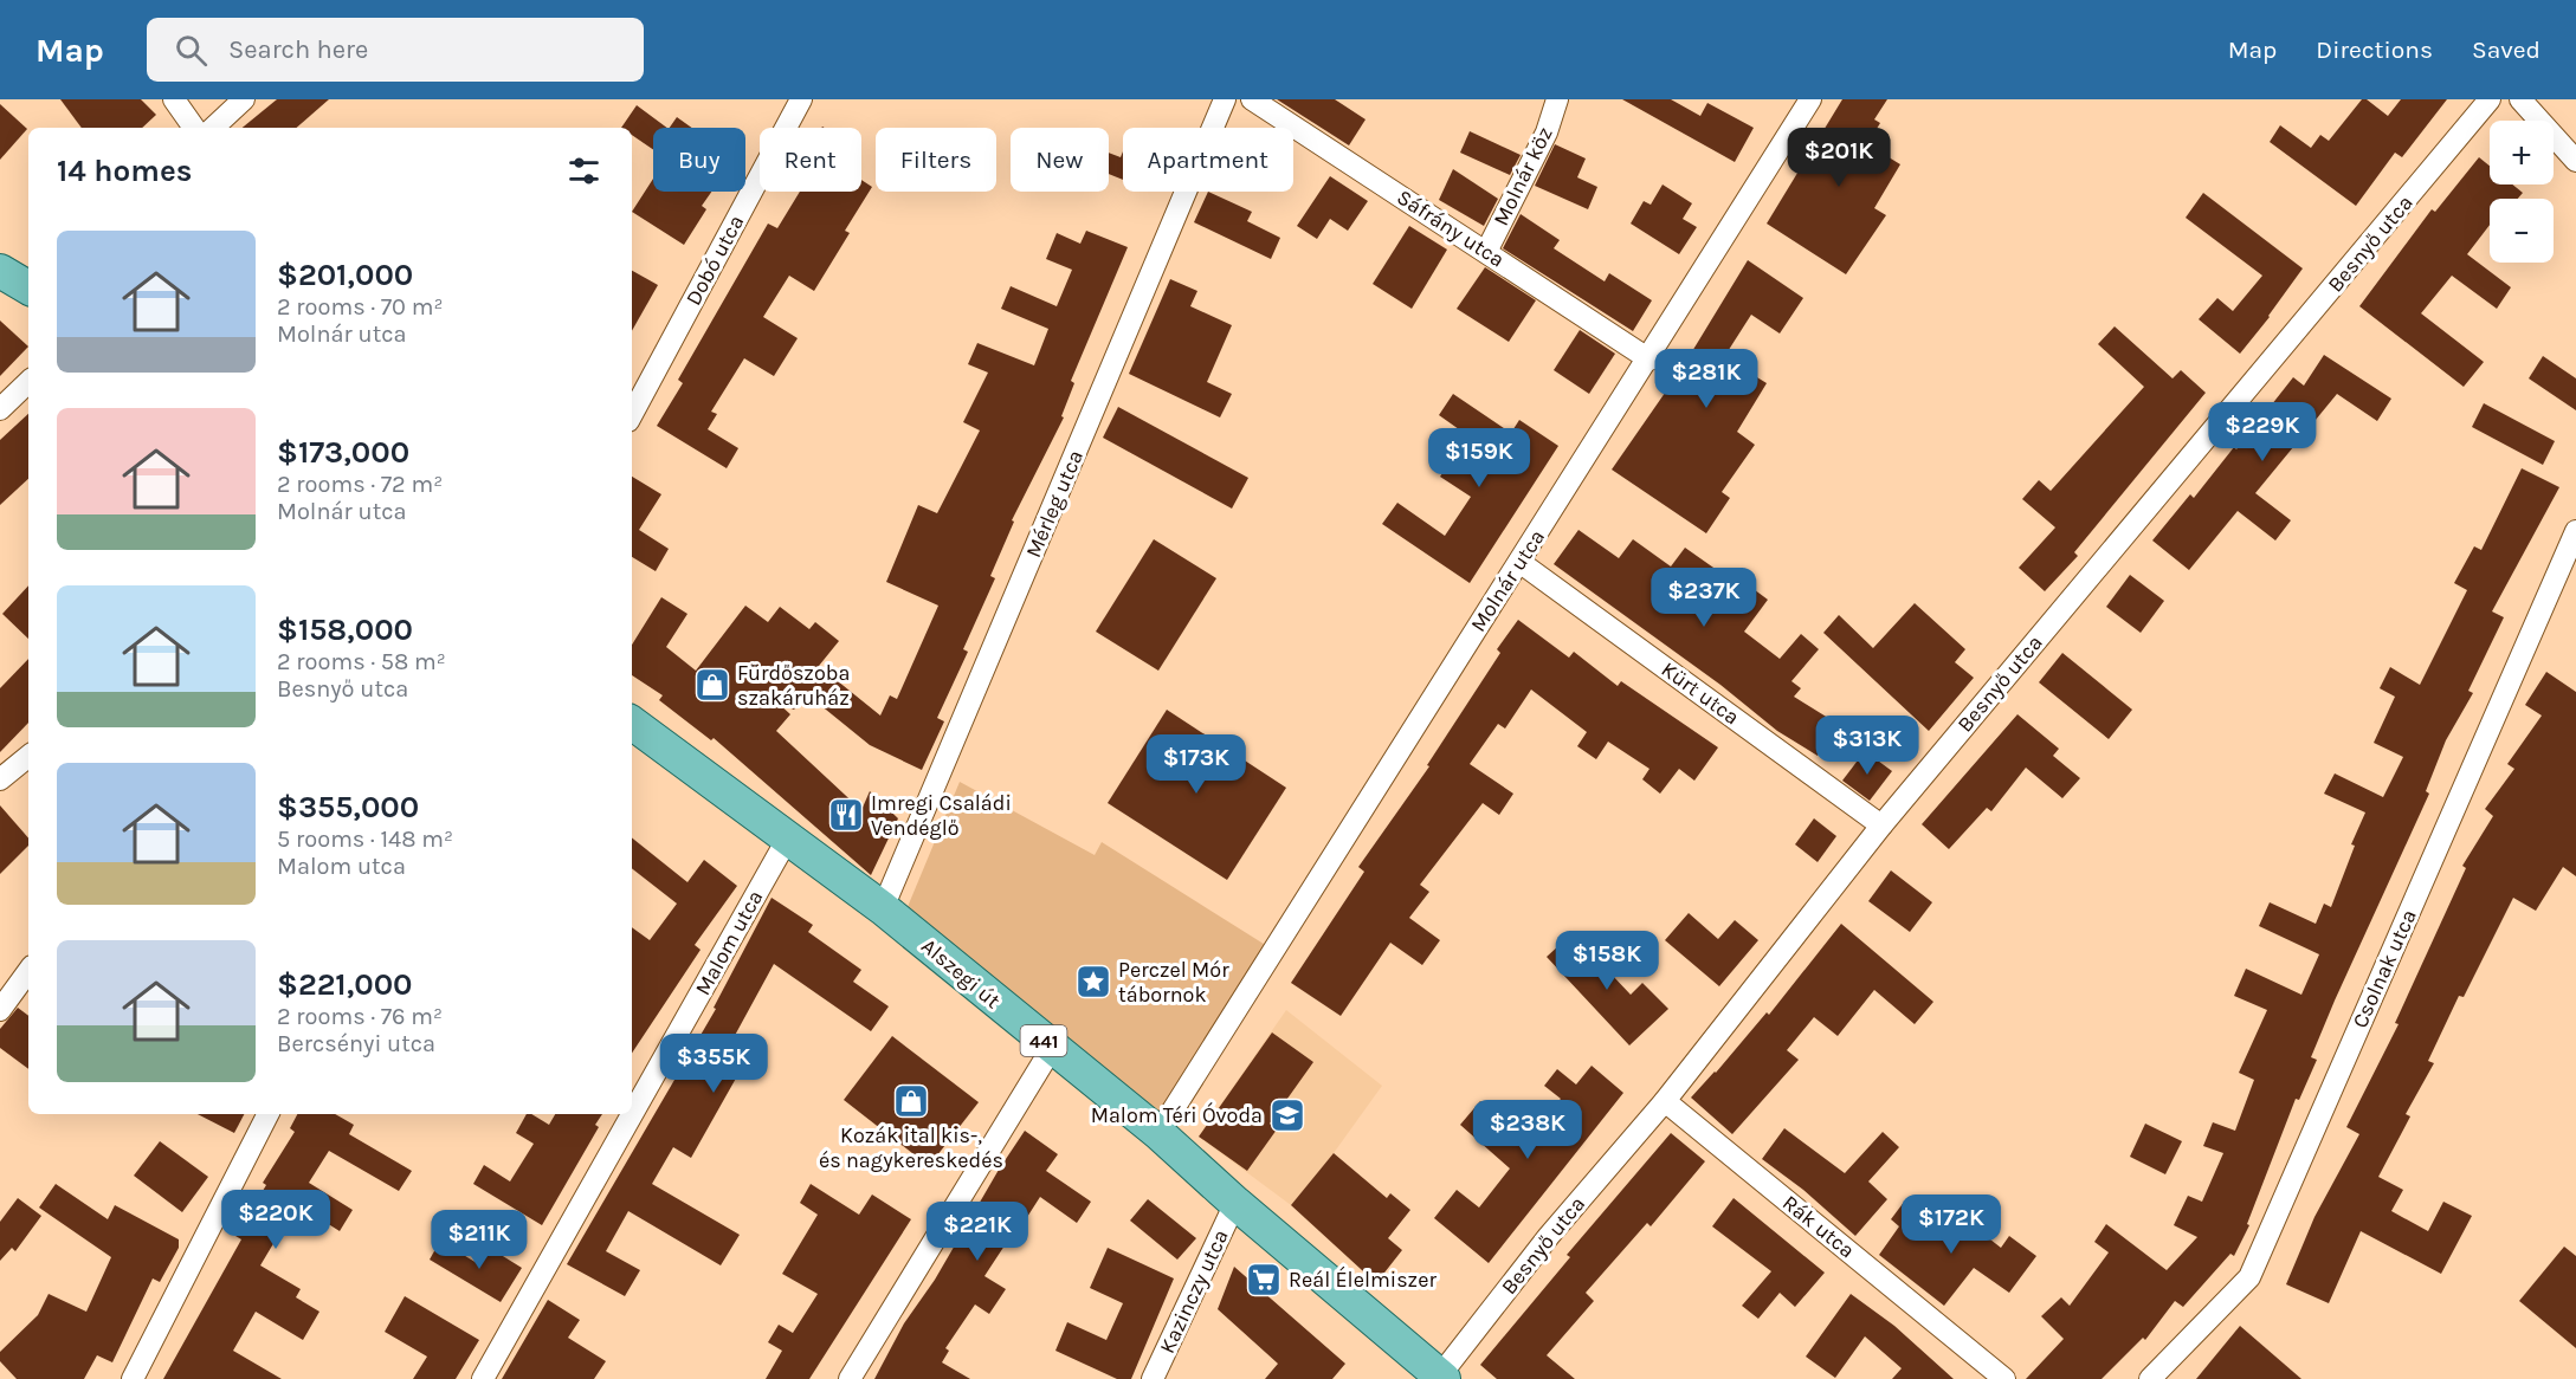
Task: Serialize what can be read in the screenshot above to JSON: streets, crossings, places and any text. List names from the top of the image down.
{
  "streets": {
    "main road": ["Alszegi út", "441"],
    "street": [
      "Molnár köz",
      "Sáfrány utca",
      "Besnyő utca",
      "Dobó utca",
      "Mérleg utca",
      "Molnár utca",
      "Kürt utca",
      "Malom utca",
      "Csolnak utca",
      "Rák utca",
      "Kazinczy utca"
    ]
  },
  "crossings": [
    ["Molnár köz", "Sáfrány utca"],
    ["Sáfrány utca", "Molnár utca"],
    ["Besnyő utca", "Kürt utca"],
    ["Besnyő utca", "Alszegi út"],
    ["Besnyő utca", "Rák utca"],
    ["Mérleg utca", "Alszegi út"],
    ["Molnár utca", "Kürt utca"],
    ["Molnár utca", "Alszegi út"],
    ["Malom utca", "Alszegi út"],
    ["Alszegi út", "Kazinczy utca"]
  ],
  "places": {
    "shop": ["Fürdőszoba szakáruház", "Kozák ital kis-, és nagykereskedés"],
    "restaurant": ["Imregi Családi Vendéglő"],
    "place": ["Perczel Mór tábornok"],
    "school or university": ["Malom Téri Óvoda"],
    "supermarket": ["Reál Élelmiszer"]
  },
  "page": {
    "header": "Map",
    "search": "Search here",
    "nav": ["Map", "Directions", "Saved"],
    "map_buttons": ["+", "−"],
    "price": [
      "$201K",
      "$281K",
      "$229K",
      "$159K",
      "$237K",
      "$313K",
      "$173K",
      "$158K",
      "$355K",
      "$238K",
      "$220K",
      "$172K",
      "$221K",
      "$211K"
    ],
    "chip": [
      "Buy",
      "Rent",
      "Filters",
      "New",
      "Apartment"
    ],
    "heading": "14 homes",
    "list": [
      {
        "name": "$201,000",
        "note": "2 rooms · 70 m² · Molnár utca"
      },
      {
        "name": "$173,000",
        "note": "2 rooms · 72 m² · Molnár utca"
      },
      {
        "name": "$158,000",
        "note": "2 rooms · 58 m² · Besnyő utca"
      },
      {
        "name": "$355,000",
        "note": "5 rooms · 148 m² · Malom utca"
      },
      {
        "name": "$221,000",
        "note": "2 rooms · 76 m² · Bercsényi utca"
      }
    ]
  }
}
